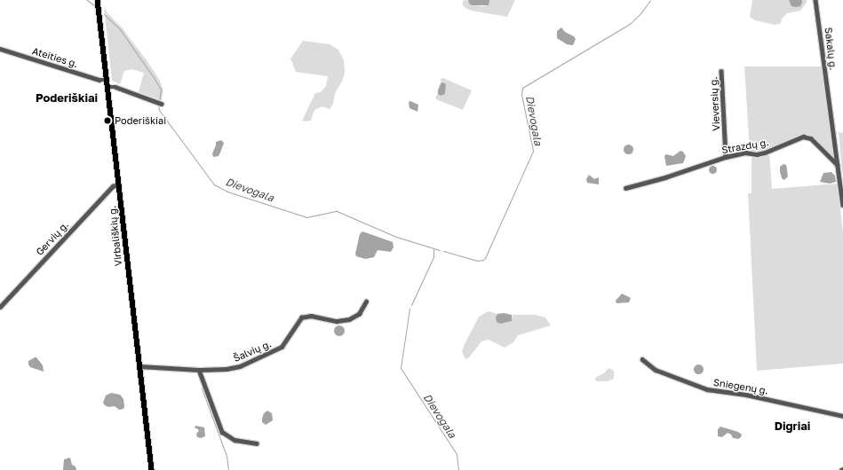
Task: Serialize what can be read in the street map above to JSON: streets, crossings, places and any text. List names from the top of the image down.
{
  "streets": {
    "main road": ["Virbališkių g."],
    "street": [
      "Sakalų g.",
      "Ateities g.",
      "Vieversių g.",
      "Strazdų g.",
      "Gervių g.",
      "Šalvių g.",
      "Sniegenų g."
    ]
  },
  "crossings": [
    ["Sakalų g.", "Strazdų g."],
    ["Ateities g.", "Virbališkių g."],
    ["Vieversių g.", "Strazdų g."],
    ["Virbališkių g.", "Gervių g."],
    ["Virbališkių g.", "Šalvių g."]
  ],
  "districts": ["Poderiškiai", "Digriai"],
  "water": ["Dievogala"],
  "places": ["Poderiškiai"]
}
